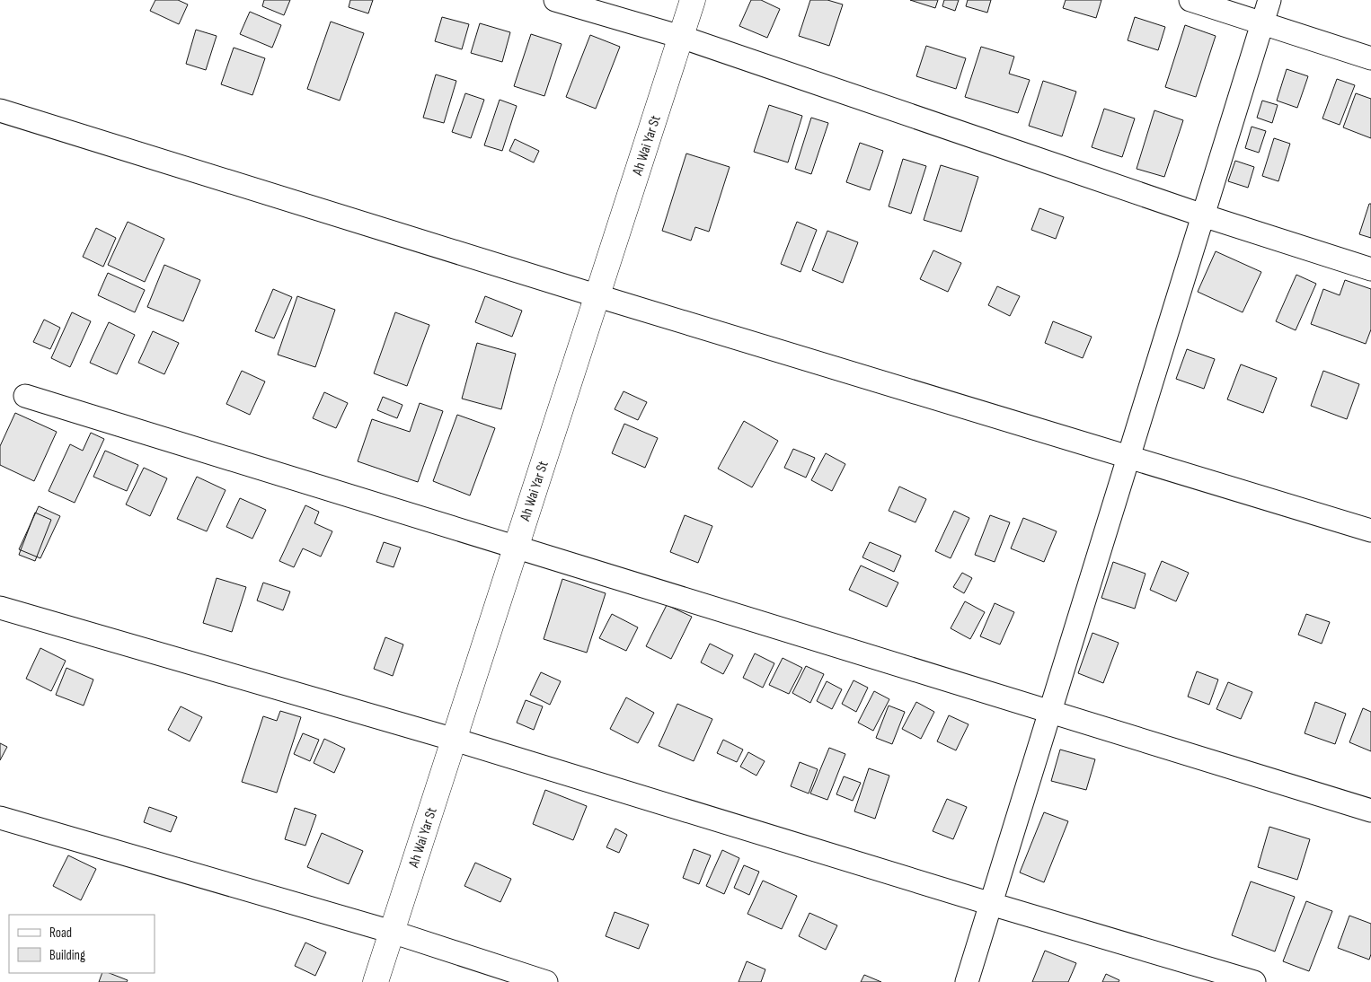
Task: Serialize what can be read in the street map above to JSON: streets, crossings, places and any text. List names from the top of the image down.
{
  "streets": {
    "street": ["Ah Wai Yar St"]
  },
  "legend": ["Road", "Building"]
}
